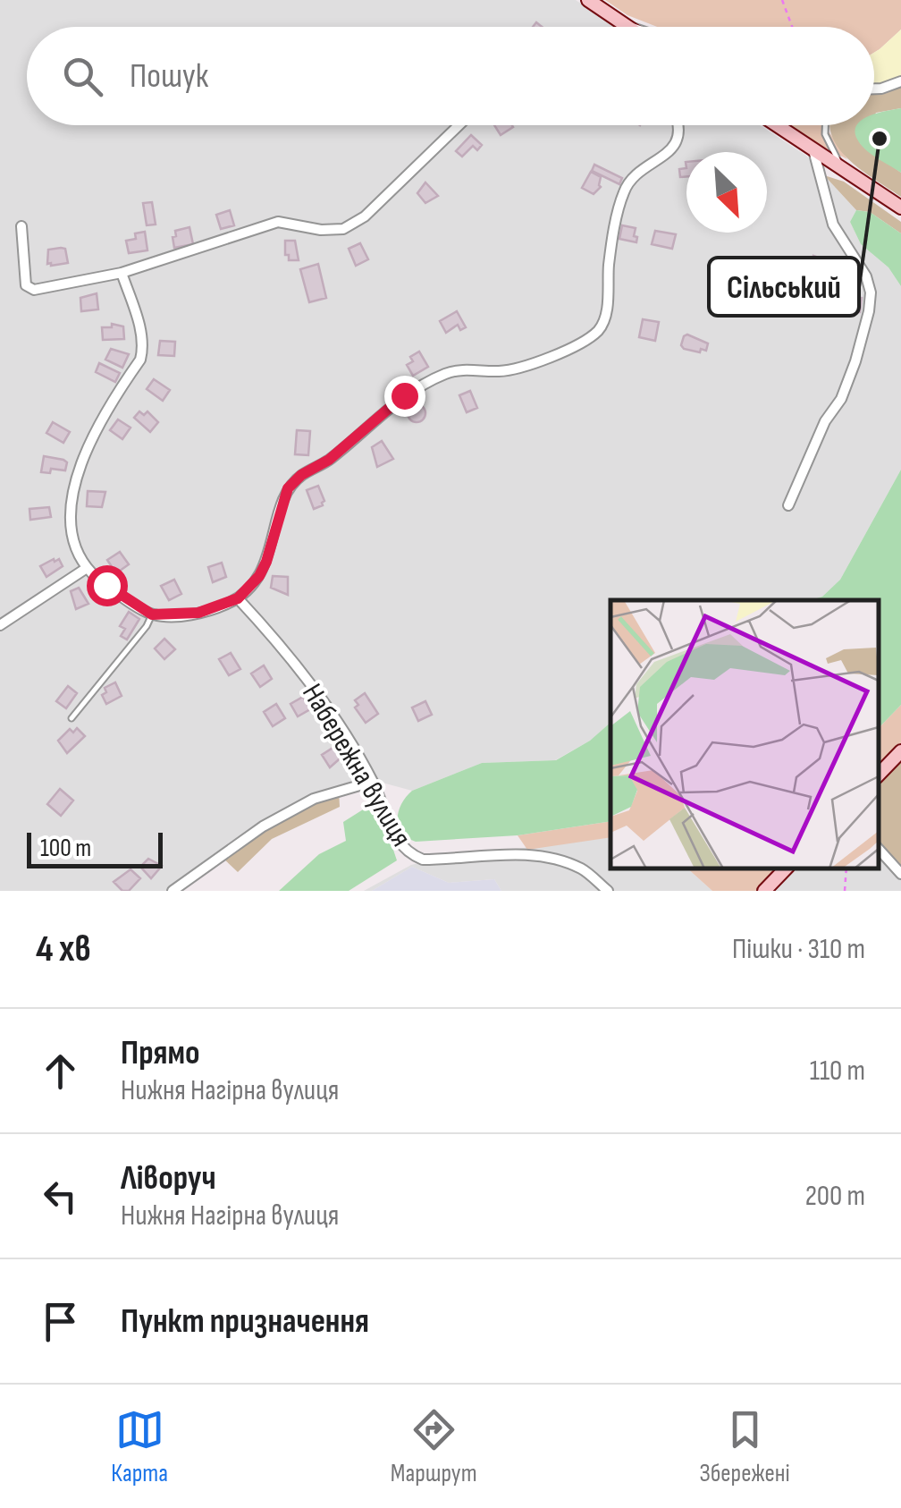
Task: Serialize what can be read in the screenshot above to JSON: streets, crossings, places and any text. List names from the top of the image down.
{
  "streets": {
    "street": ["Набережна вулиця"]
  },
  "places": ["Сільський"],
  "scale_bar": "100 m",
  "north": "bottom right",
  "page": {
    "search": "Пошук",
    "scale": "100 m",
    "heading": ["4 хв", "Пішки · 310 m"],
    "list": [
      ["Прямо", "Нижня Нагірна вулиця", "110 m"],
      ["Ліворуч", "Нижня Нагірна вулиця", "200 m"],
      "Пункт призначення"
    ],
    "nav": ["Карта", "Маршрут", "Збережені"]
  }
}
